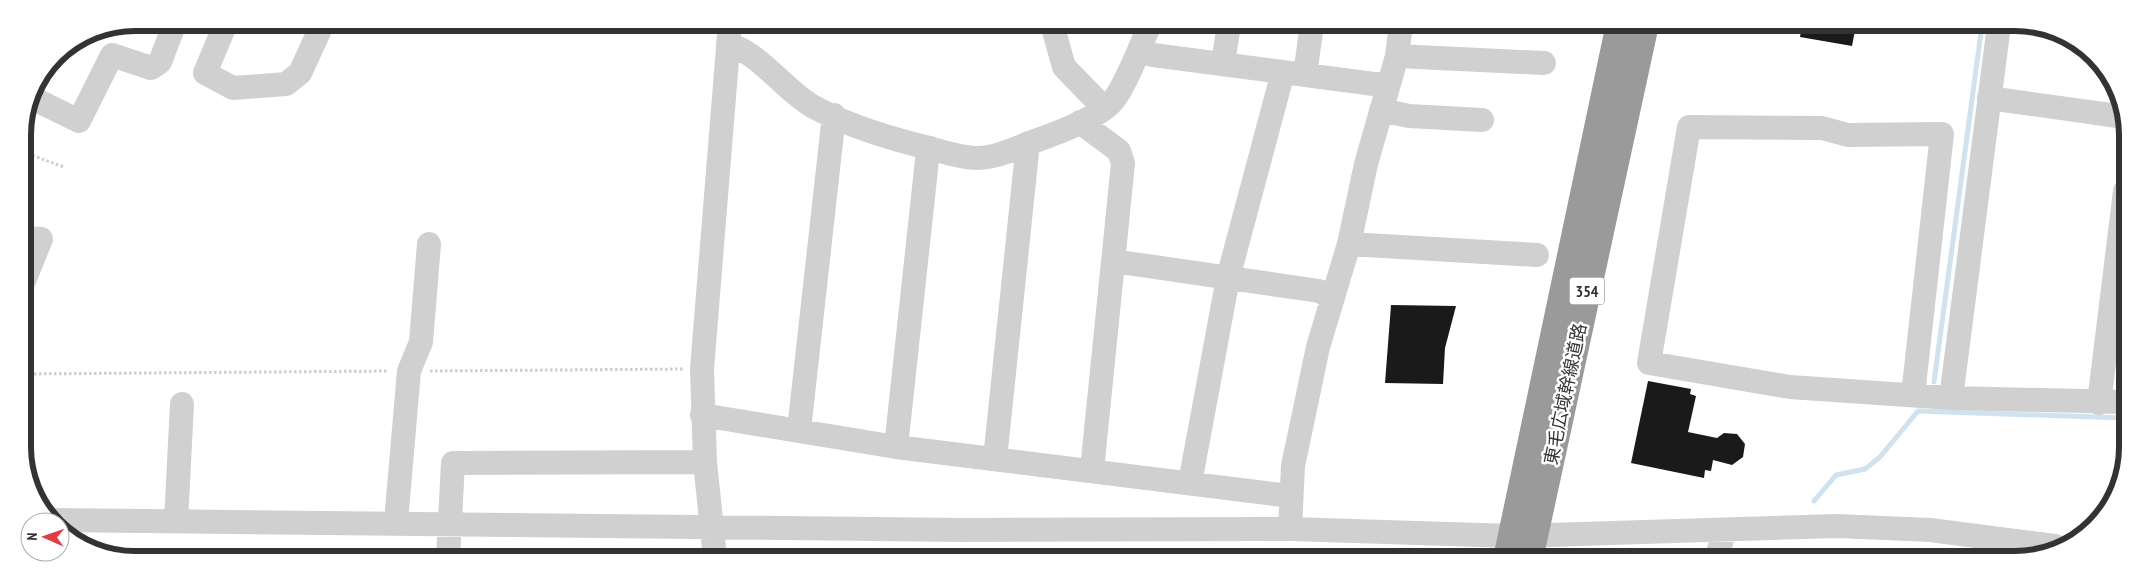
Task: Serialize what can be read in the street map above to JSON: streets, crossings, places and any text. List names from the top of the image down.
{
  "streets": {
    "highway": ["354", "東毛広域幹線道路"]
  },
  "north": "left"
}
